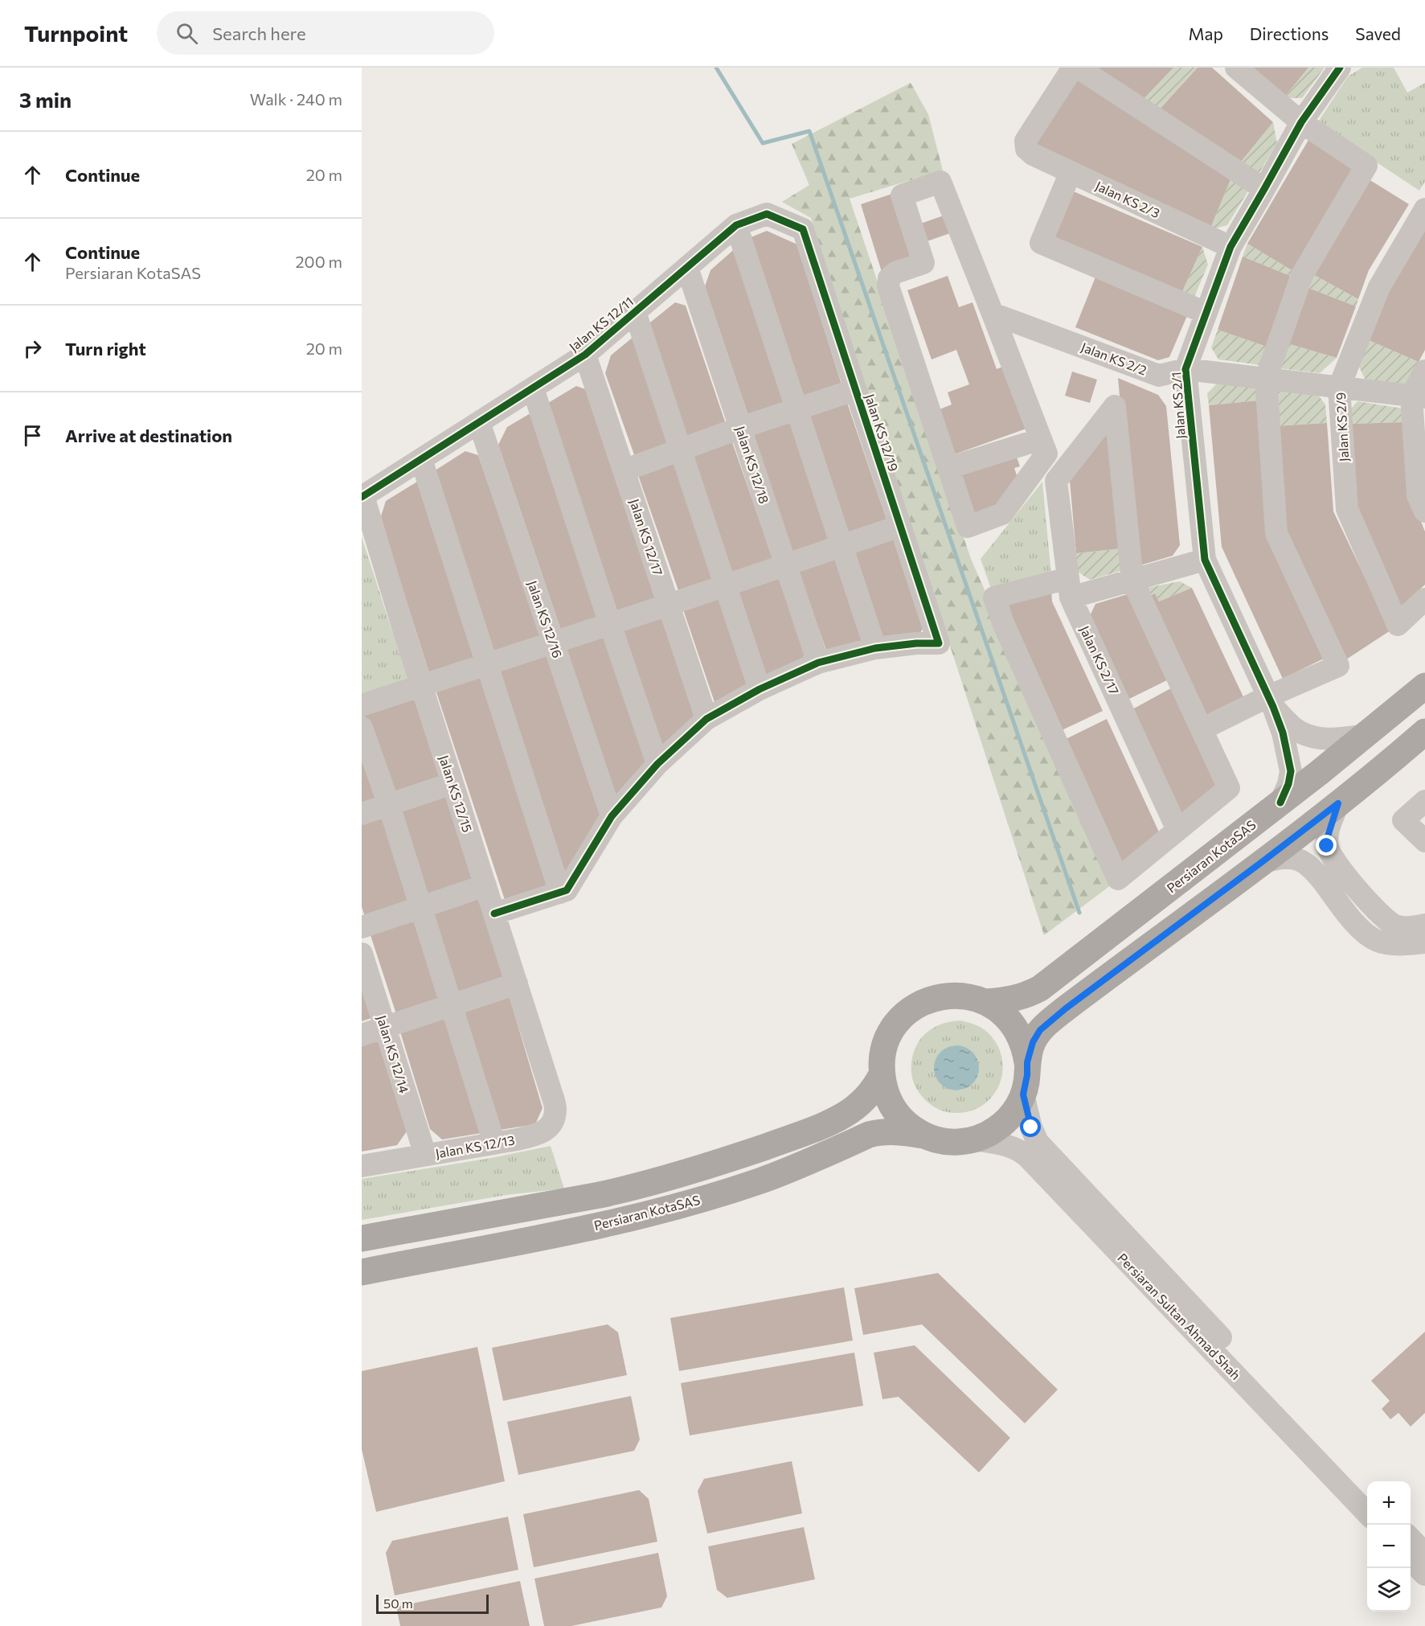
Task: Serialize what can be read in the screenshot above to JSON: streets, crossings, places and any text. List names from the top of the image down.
{
  "streets": {
    "main road": ["Persiaran KotaSAS"],
    "street": [
      "Jalan KS 2/3",
      "Jalan KS 12/11",
      "Jalan KS 2/2",
      "Jalan KS 2/1",
      "Jalan KS 2/9",
      "Jalan KS 12/19",
      "Jalan KS 12/18",
      "Jalan KS 12/17",
      "Jalan KS 12/16",
      "Jalan KS 2/17",
      "Jalan KS 12/15",
      "Jalan KS 12/14",
      "Jalan KS 12/13",
      "Persiaran Sultan Ahmad Shah"
    ]
  },
  "crossings": [
    ["Jalan KS 2/3", "Jalan KS 2/1"],
    ["Jalan KS 12/11", "Jalan KS 12/19"],
    ["Jalan KS 12/11", "Jalan KS 12/18"],
    ["Jalan KS 12/11", "Jalan KS 12/17"],
    ["Jalan KS 12/11", "Jalan KS 12/16"],
    ["Jalan KS 12/11", "Jalan KS 12/15"],
    ["Jalan KS 2/2", "Jalan KS 2/1"],
    ["Jalan KS 12/15", "Jalan KS 12/13"],
    ["Persiaran KotaSAS", "Persiaran Sultan Ahmad Shah"],
    ["Jalan KS 12/14", "Jalan KS 12/13"]
  ],
  "scale_bar": "50 m",
  "page": {
    "header": "Turnpoint",
    "search": "Search here",
    "nav": ["Map", "Directions", "Saved"],
    "heading": ["3 min", "Walk · 240 m"],
    "list": [
      ["Continue", "20 m"],
      ["Continue", "Persiaran KotaSAS", "200 m"],
      ["Turn right", "20 m"],
      "Arrive at destination"
    ],
    "map_buttons": ["+", "−"],
    "scale": "50 m"
  }
}
